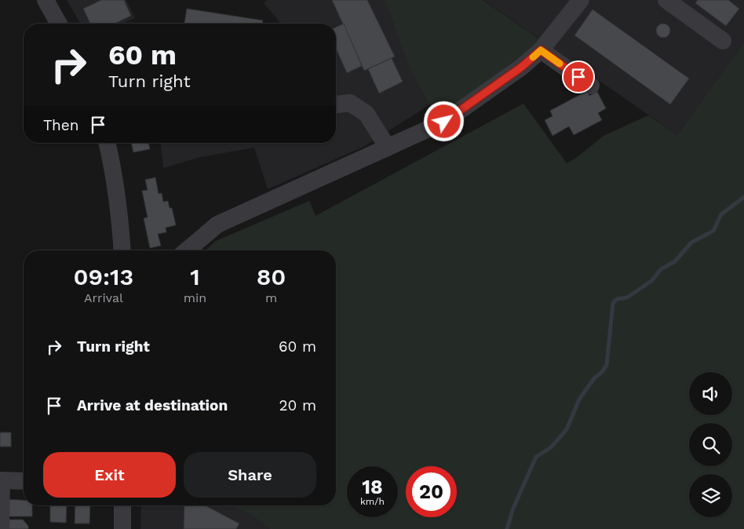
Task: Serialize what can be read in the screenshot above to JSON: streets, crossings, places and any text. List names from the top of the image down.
{
  "page": {
    "turn": ["60 m", "Turn right"],
    "then": "Then",
    "eta": [
      "09:13",
      "Arrival",
      "1",
      "min",
      "80",
      "m"
    ],
    "list": [
      {
        "name": "Turn right",
        "value": "60 m"
      },
      {
        "name": "Arrive at destination",
        "value": "20 m"
      }
    ],
    "buttons": ["Exit", "Share"],
    "speed": "18 km/h",
    "limit": "20"
  }
}
